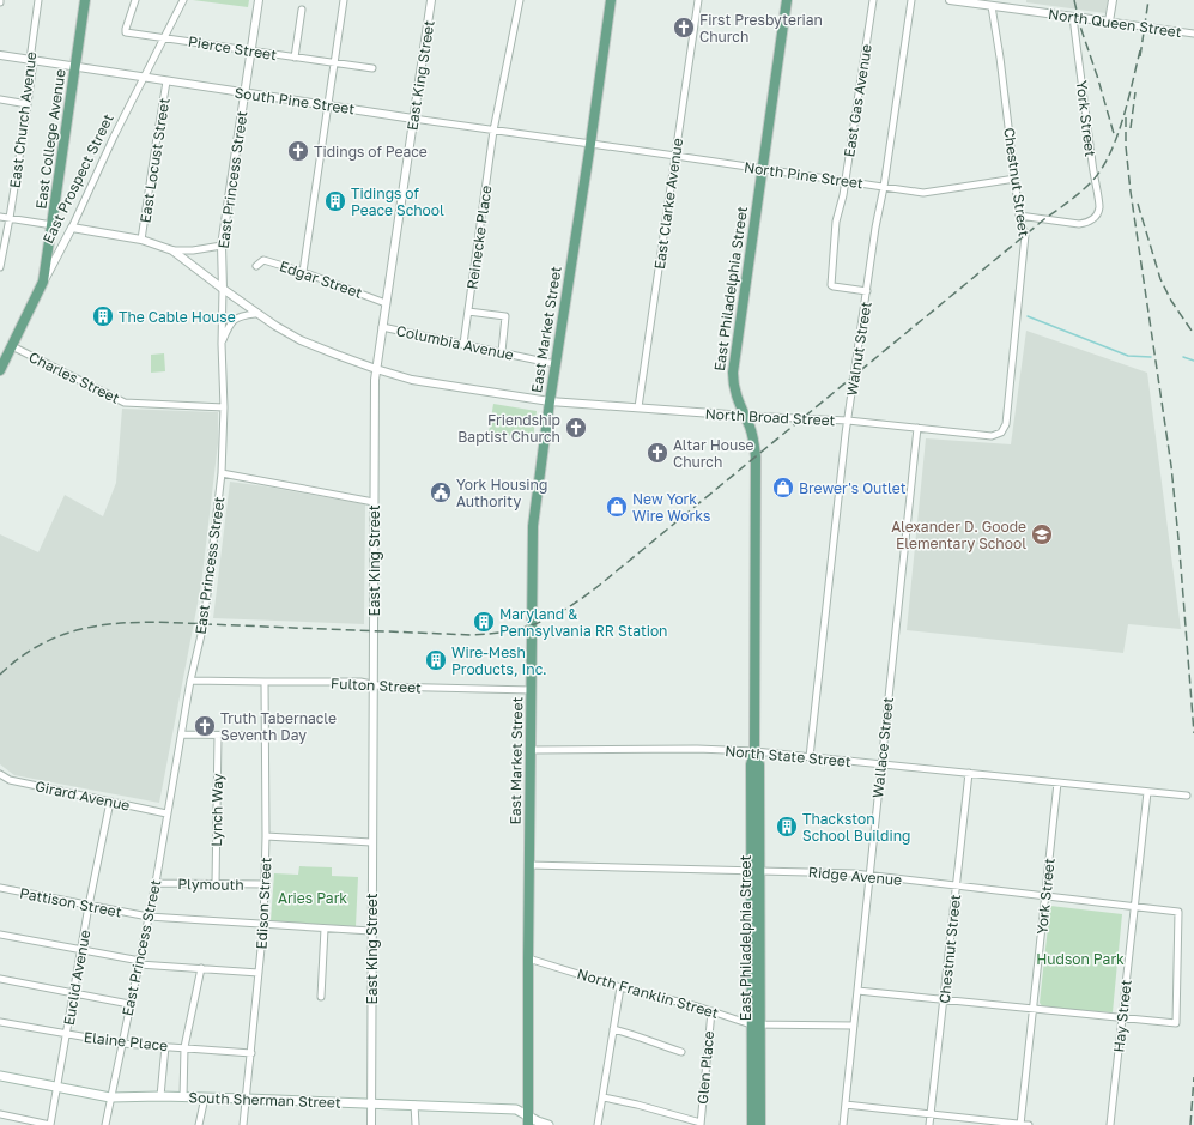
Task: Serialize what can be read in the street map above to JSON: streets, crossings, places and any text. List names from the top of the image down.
{
  "streets": {
    "main road": [
      "East College Avenue",
      "East Prospect Street",
      "East Philadelphia Street",
      "East Market Street",
      "South Sherman Street"
    ],
    "street": [
      "North Queen Street",
      "Pierce Street",
      "East King Street",
      "South Pine Street",
      "East Gas Avenue",
      "York Street",
      "East Church Avenue",
      "East Locust Street",
      "North Pine Street",
      "East Princess Street",
      "Chestnut Street",
      "East Clarke Avenue",
      "Reinecke Place",
      "Edgar Street",
      "Columbia Avenue",
      "Walnut Street",
      "Charles Street",
      "North Broad Street",
      "Fulton Street",
      "Wallace Street",
      "North State Street",
      "Girard Avenue",
      "Lynch Way",
      "Ridge Avenue",
      "Plymouth",
      "Pattison Street",
      "Edison Street",
      "Euclid Avenue",
      "North Franklin Street",
      "Hay Street",
      "Elaine Place",
      "Glen Place"
    ]
  },
  "crossings": [
    ["North Queen Street", "York Street"],
    ["North Queen Street", "Chestnut Street"],
    ["Pierce Street", "East Prospect Street"],
    ["Pierce Street", "East Princess Street"],
    ["East King Street", "South Pine Street"],
    ["East King Street", "Edgar Street"],
    ["East King Street", "Columbia Avenue"],
    ["East King Street", "North Broad Street"],
    ["East King Street", "Fulton Street"],
    ["East King Street", "Pattison Street"],
    ["East King Street", "South Sherman Street"],
    ["South Pine Street", "East Church Avenue"],
    ["South Pine Street", "East College Avenue"],
    ["South Pine Street", "East Locust Street"],
    ["South Pine Street", "North Pine Street"],
    ["South Pine Street", "East Prospect Street"],
    ["South Pine Street", "East Princess Street"],
    ["South Pine Street", "Reinecke Place"],
    ["South Pine Street", "East Market Street"],
    ["East Gas Avenue", "North Pine Street"],
    ["East Gas Avenue", "Walnut Street"],
    ["York Street", "Chestnut Street"],
    ["York Street", "North State Street"],
    ["York Street", "Ridge Avenue"],
    ["East College Avenue", "East Prospect Street"],
    ["North Pine Street", "Chestnut Street"],
    ["North Pine Street", "East Clarke Avenue"],
    ["North Pine Street", "East Philadelphia Street"],
    ["North Pine Street", "East Market Street"],
    ["North Pine Street", "Walnut Street"],
    ["East Prospect Street", "Charles Street"],
    ["East Princess Street", "Charles Street"],
    ["East Princess Street", "North Broad Street"],
    ["East Princess Street", "Fulton Street"],
    ["East Princess Street", "Girard Avenue"],
    ["East Princess Street", "Plymouth"],
    ["East Princess Street", "Pattison Street"],
    ["East Princess Street", "Elaine Place"],
    ["East Princess Street", "South Sherman Street"],
    ["Chestnut Street", "North Broad Street"],
    ["Chestnut Street", "North State Street"],
    ["Chestnut Street", "Ridge Avenue"],
    ["East Clarke Avenue", "North Broad Street"],
    ["Reinecke Place", "Columbia Avenue"],
    ["East Philadelphia Street", "North Broad Street"],
    ["East Philadelphia Street", "North State Street"],
    ["East Philadelphia Street", "Ridge Avenue"],
    ["East Philadelphia Street", "North Franklin Street"],
    ["East Market Street", "Columbia Avenue"],
    ["East Market Street", "North Broad Street"],
    ["East Market Street", "Fulton Street"],
    ["East Market Street", "North State Street"],
    ["East Market Street", "Ridge Avenue"],
    ["East Market Street", "North Franklin Street"],
    ["East Market Street", "South Sherman Street"],
    ["Walnut Street", "North Broad Street"],
    ["Walnut Street", "North State Street"],
    ["North Broad Street", "Wallace Street"],
    ["Fulton Street", "Edison Street"],
    ["Wallace Street", "North State Street"],
    ["Wallace Street", "Ridge Avenue"],
    ["Wallace Street", "North Franklin Street"],
    ["North State Street", "Hay Street"],
    ["Girard Avenue", "Euclid Avenue"],
    ["Lynch Way", "Plymouth"],
    ["Ridge Avenue", "Hay Street"],
    ["Plymouth", "Edison Street"],
    ["Pattison Street", "Edison Street"],
    ["Pattison Street", "Euclid Avenue"],
    ["Edison Street", "Elaine Place"],
    ["Edison Street", "South Sherman Street"],
    ["Euclid Avenue", "Elaine Place"],
    ["Euclid Avenue", "South Sherman Street"],
    ["North Franklin Street", "Glen Place"]
  ],
  "parks": ["Aries Park", "Hudson Park"],
  "places": {
    "church": [
      "First Presbyterian Church",
      "Tidings of Peace",
      "Friendship Baptist Church",
      "Altar House Church",
      "Truth Tabernacle Seventh Day"
    ],
    "building": [
      "Tidings of Peace School",
      "The Cable House",
      "Maryland & Pennsylvania RR Station",
      "Wire-Mesh Products, Inc.",
      "Thackston School Building"
    ],
    "shop": ["Brewer's Outlet", "New York Wire Works"],
    "public building": ["York Housing Authority"],
    "school or university": ["Alexander D. Goode Elementary School"]
  }
}
